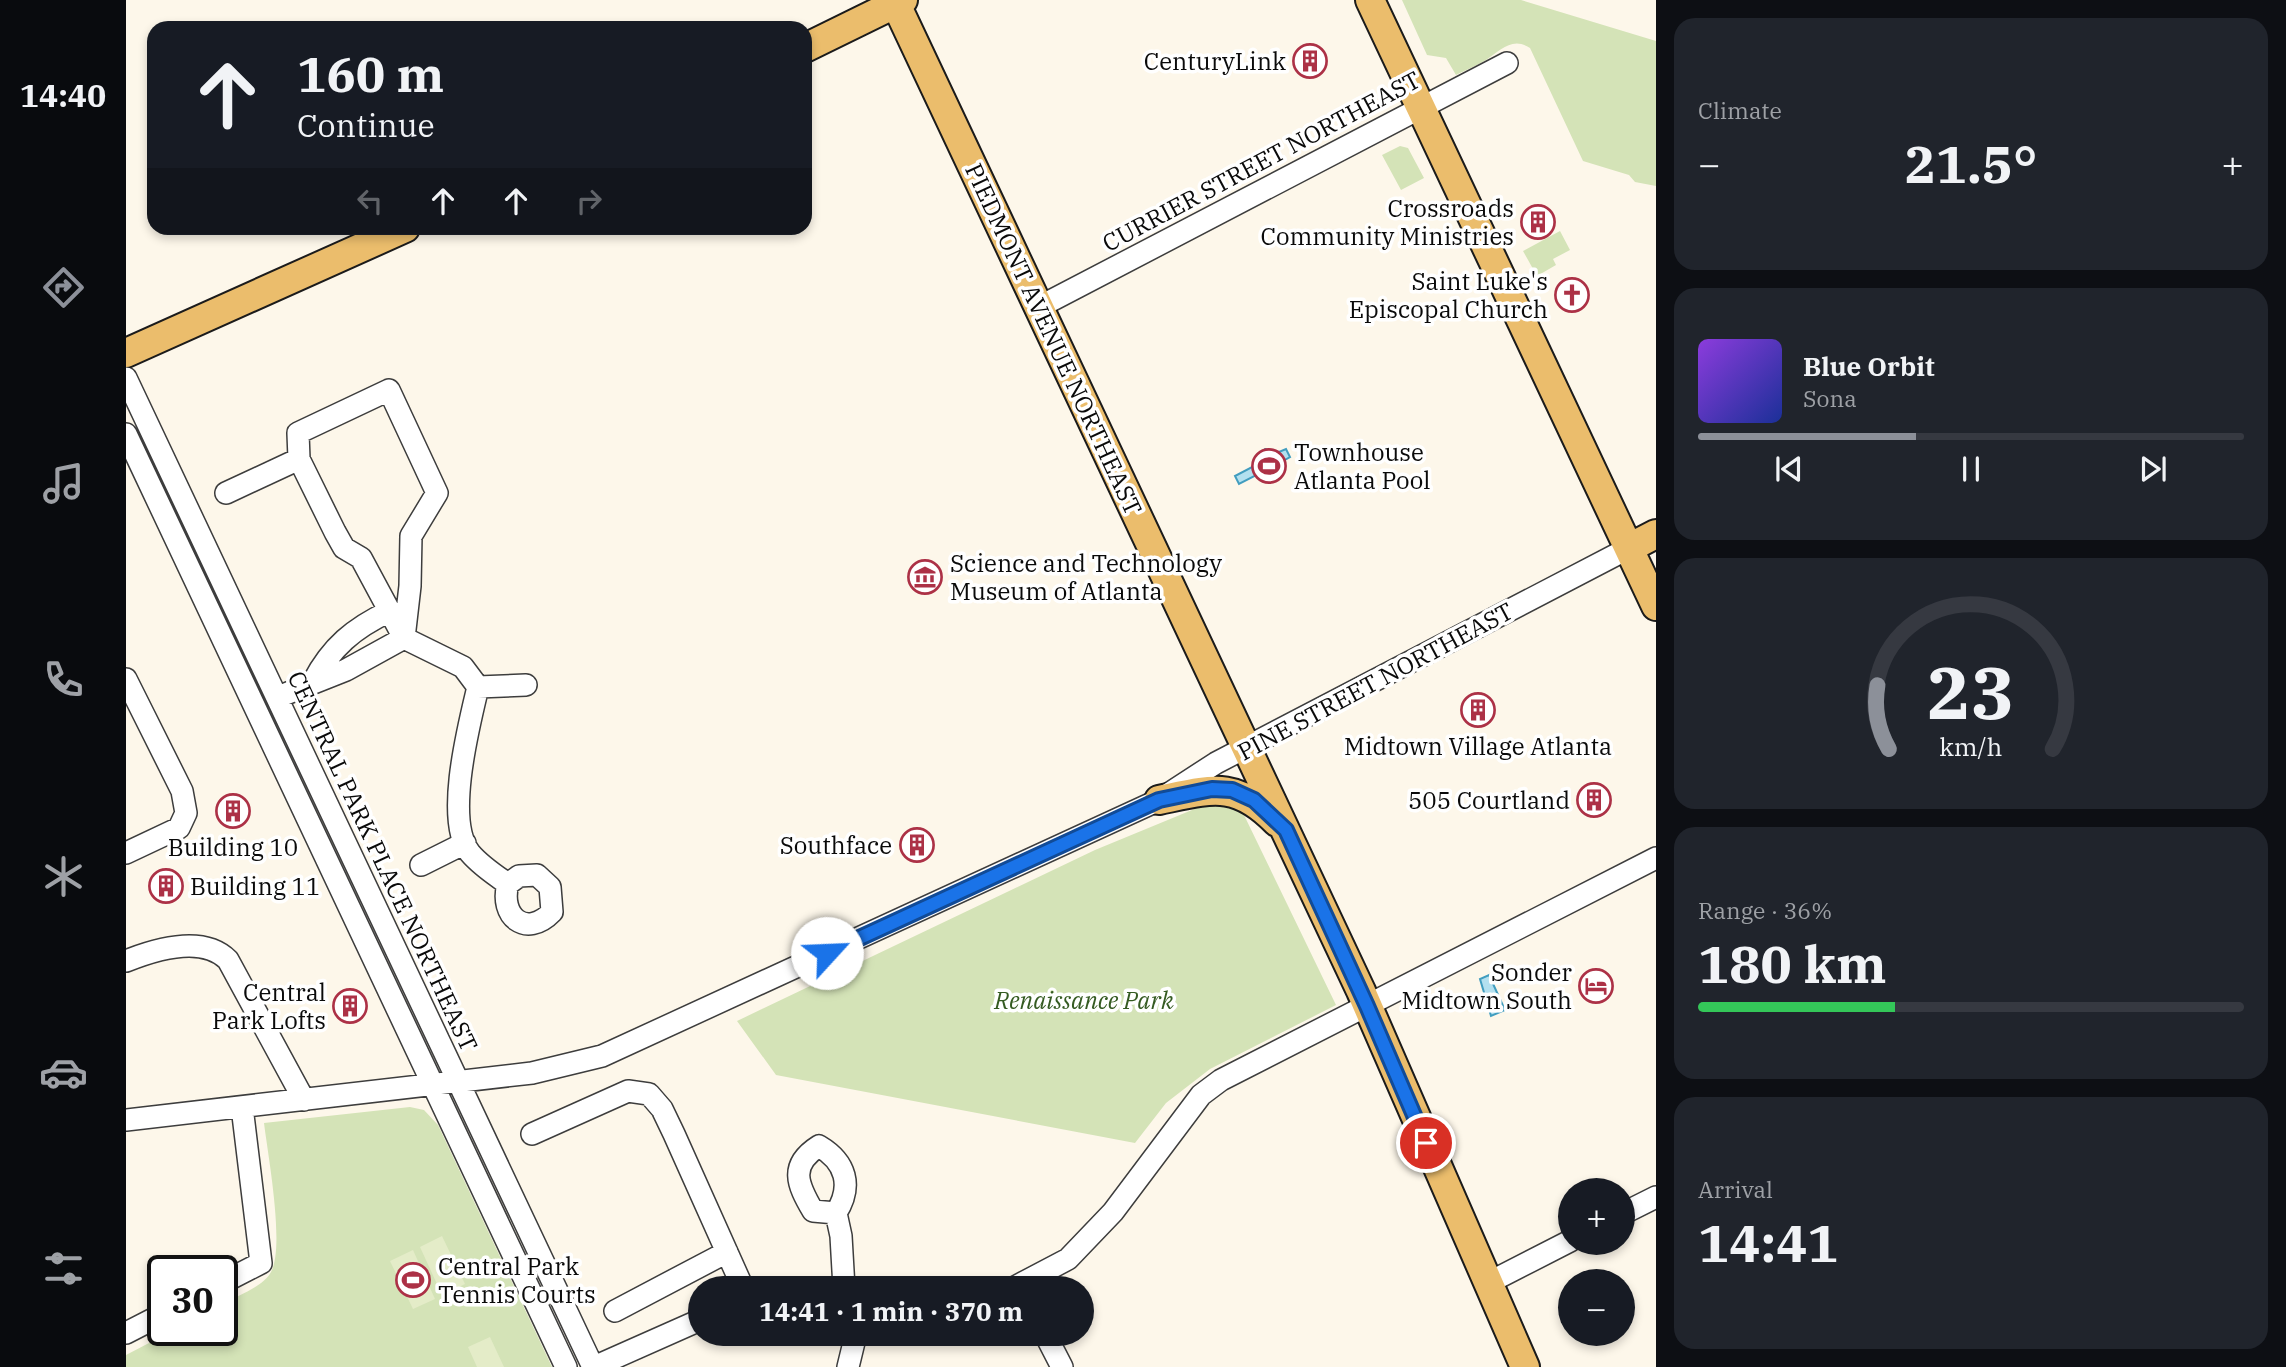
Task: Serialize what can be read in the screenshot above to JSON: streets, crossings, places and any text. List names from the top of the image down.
{
  "streets": {
    "main road": ["PIEDMONT AVENUE NORTHEAST", "PINE STREET NORTHEAST"],
    "street": ["CURRIER STREET NORTHEAST", "CENTRAL PARK PLACE NORTHEAST"]
  },
  "crossings": [
    ["CURRIER STREET NORTHEAST", "PIEDMONT AVENUE NORTHEAST"],
    ["PIEDMONT AVENUE NORTHEAST", "PINE STREET NORTHEAST"],
    ["PINE STREET NORTHEAST", "CENTRAL PARK PLACE NORTHEAST"]
  ],
  "parks": ["Renaissance Park"],
  "places": {
    "building": [
      "CenturyLink",
      "Crossroads Community Ministries",
      "Midtown Village Atlanta",
      "505 Courtland",
      "Building 10",
      "Southface",
      "Building 11",
      "Central Park Lofts"
    ],
    "church": ["Saint Luke's Episcopal Church"],
    "sports": ["Townhouse Atlanta Pool", "Central Park Tennis Courts"],
    "museum": ["Science and Technology Museum of Atlanta"],
    "hotel": ["Sonder Midtown South"]
  },
  "page": {
    "tabs": "14:40",
    "tile": [
      "Climate",
      ["Range · 36%", "180 km"],
      ["Arrival", "14:41"]
    ],
    "turn": ["160 m", "Continue"],
    "heat": ["−", "21.5°", "+"],
    "song": ["Blue Orbit", "Sona"],
    "map_buttons": ["+", "−"],
    "limit": "30",
    "trip": "14:41 · 1 min · 370 m",
    "gauge": ["23", "km/h"]
  }
}
